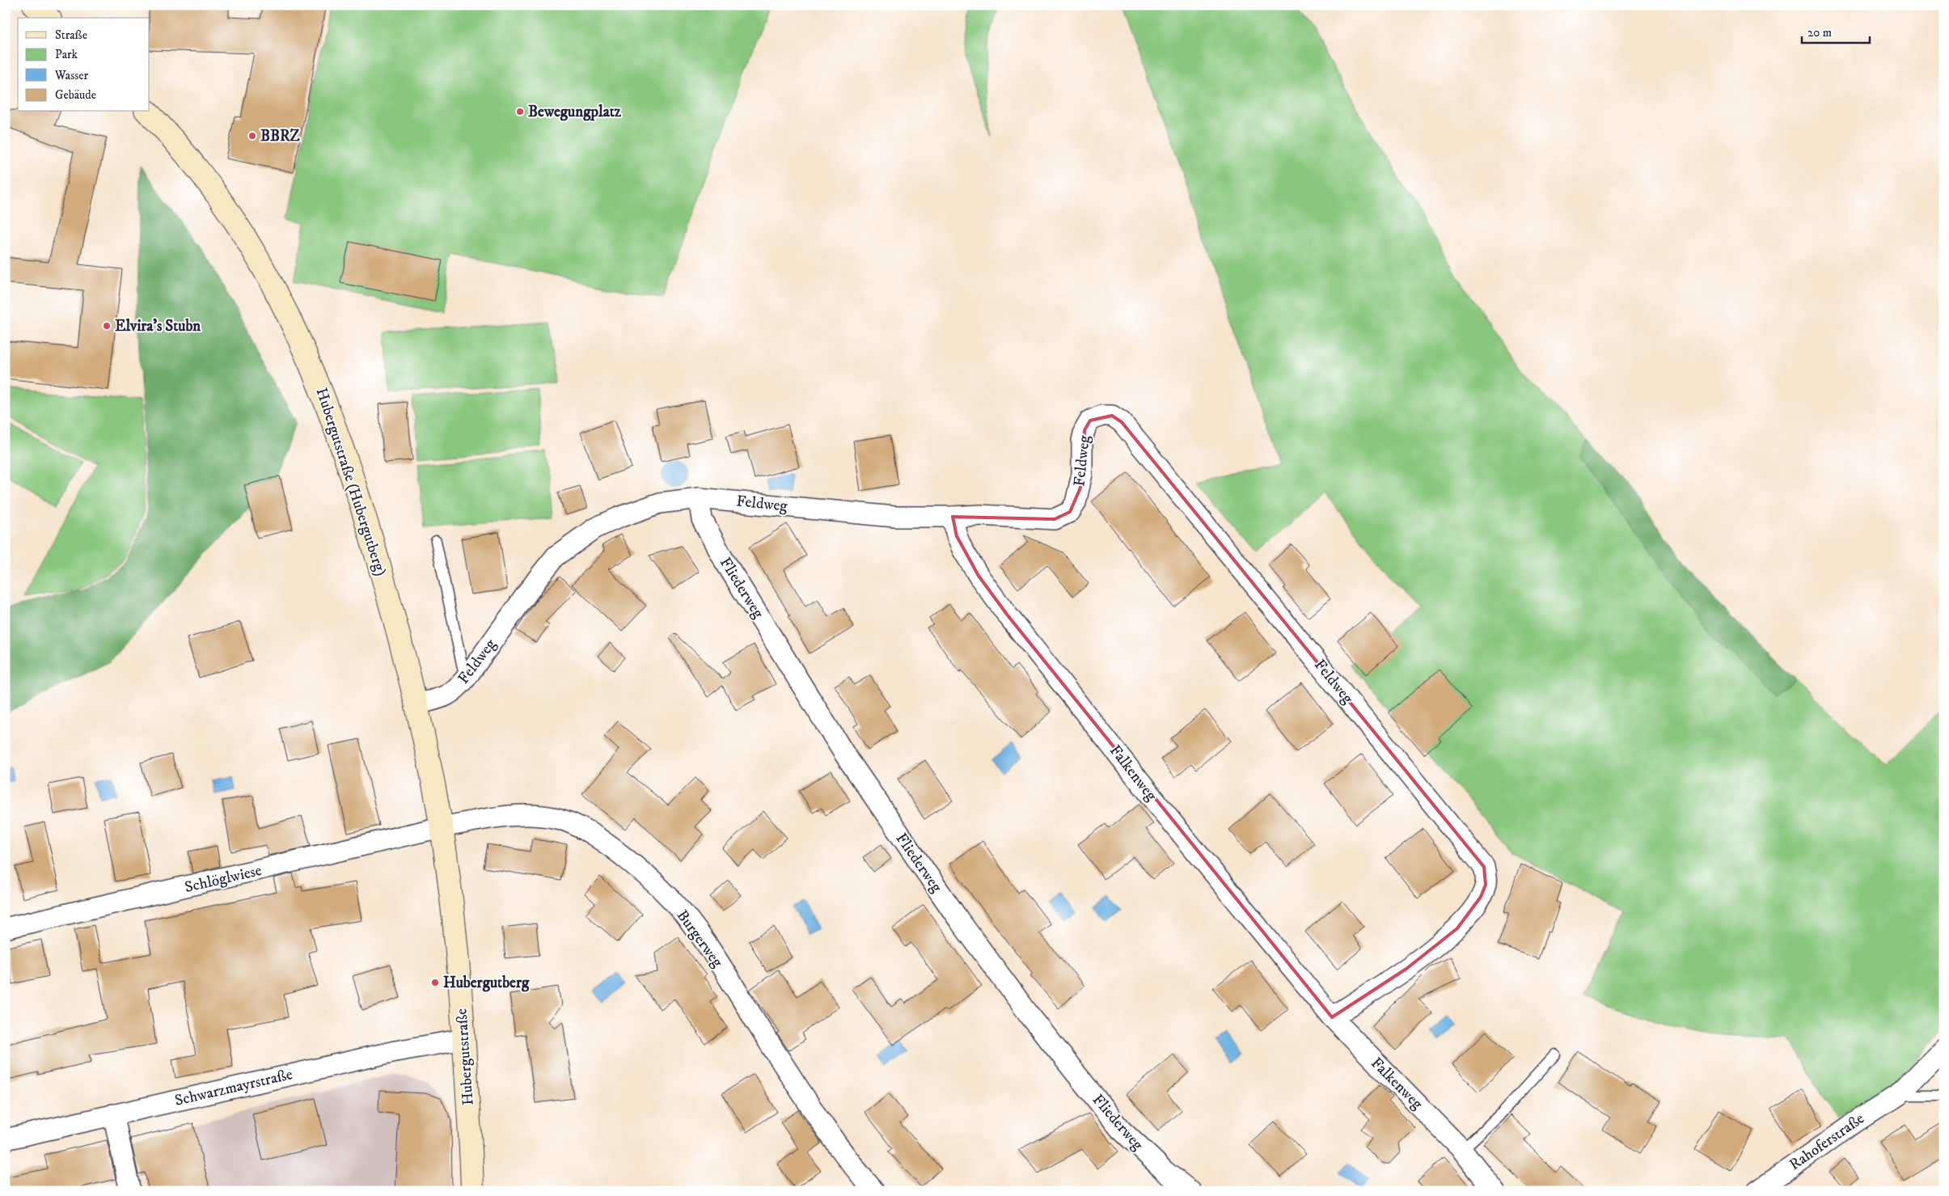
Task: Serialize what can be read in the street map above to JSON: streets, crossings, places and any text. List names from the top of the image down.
{
  "streets": {
    "street": [
      "Feldweg",
      "Hubergutstraße (Hubergutberg)",
      "Fliederweg",
      "Falkenweg",
      "Schlöglwiese",
      "Burgerweg",
      "Hubergutstraße",
      "Schwarzmayrstraße",
      "Rahoferstraße"
    ]
  },
  "crossings": [
    ["Feldweg", "Hubergutstraße (Hubergutberg)"],
    ["Feldweg", "Fliederweg"],
    ["Feldweg", "Falkenweg"],
    ["Hubergutstraße (Hubergutberg)", "Schlöglwiese"],
    ["Hubergutstraße (Hubergutberg)", "Burgerweg"],
    ["Hubergutstraße (Hubergutberg)", "Hubergutstraße"],
    ["Schlöglwiese", "Burgerweg"],
    ["Schlöglwiese", "Hubergutstraße"],
    ["Burgerweg", "Hubergutstraße"],
    ["Hubergutstraße", "Schwarzmayrstraße"]
  ],
  "places": [
    "Bewegungplatz",
    "BBRZ",
    "Elvira's Stubn",
    "Hubergutberg"
  ],
  "legend": [
    "Straße",
    "Park",
    "Wasser",
    "Gebäude"
  ],
  "scale_bar": "20 m"
}
